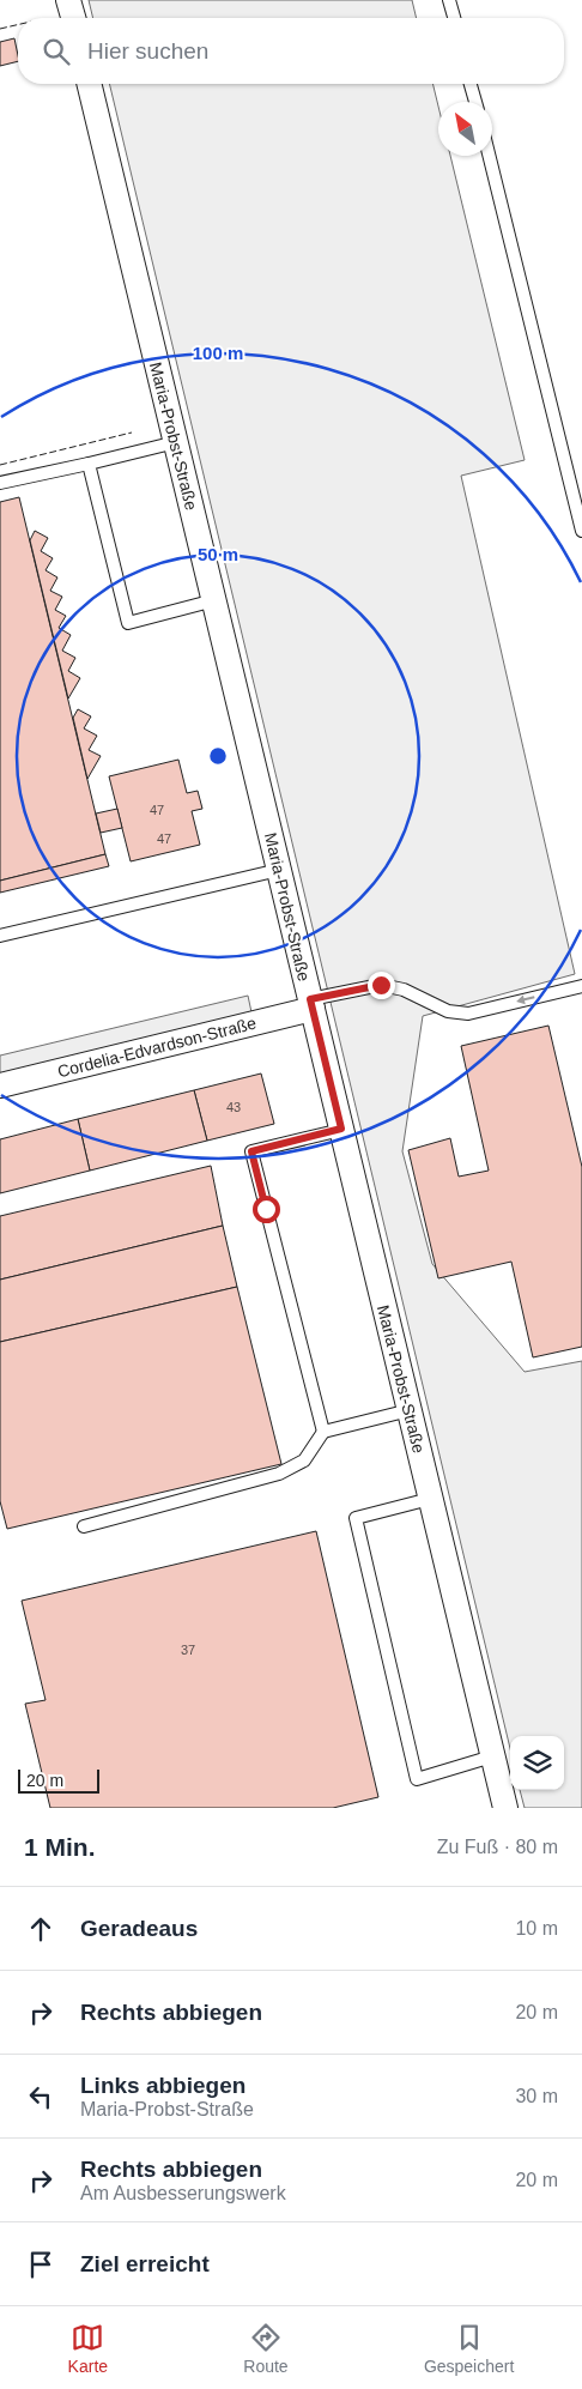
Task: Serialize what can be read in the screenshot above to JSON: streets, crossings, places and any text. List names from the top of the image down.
{
  "streets": {
    "street": ["Maria-Probst-Straße", "Cordelia-Edvardson-Straße"]
  },
  "crossings": [
    ["Maria-Probst-Straße", "Cordelia-Edvardson-Straße"]
  ],
  "house_numbers": [
    "47",
    "47",
    "43",
    "37"
  ],
  "scale_bar": "20 m",
  "north": "top left",
  "page": {
    "search": "Hier suchen",
    "scale": "20 m",
    "heading": ["1 Min.", "Zu Fuß · 80 m"],
    "list": [
      ["Geradeaus", "10 m"],
      ["Rechts abbiegen", "20 m"],
      ["Links abbiegen", "Maria-Probst-Straße", "30 m"],
      ["Rechts abbiegen", "Am Ausbesserungswerk", "20 m"],
      "Ziel erreicht"
    ],
    "nav": ["Karte", "Route", "Gespeichert"]
  },
  "rings": ["100 m", "50 m"]
}
